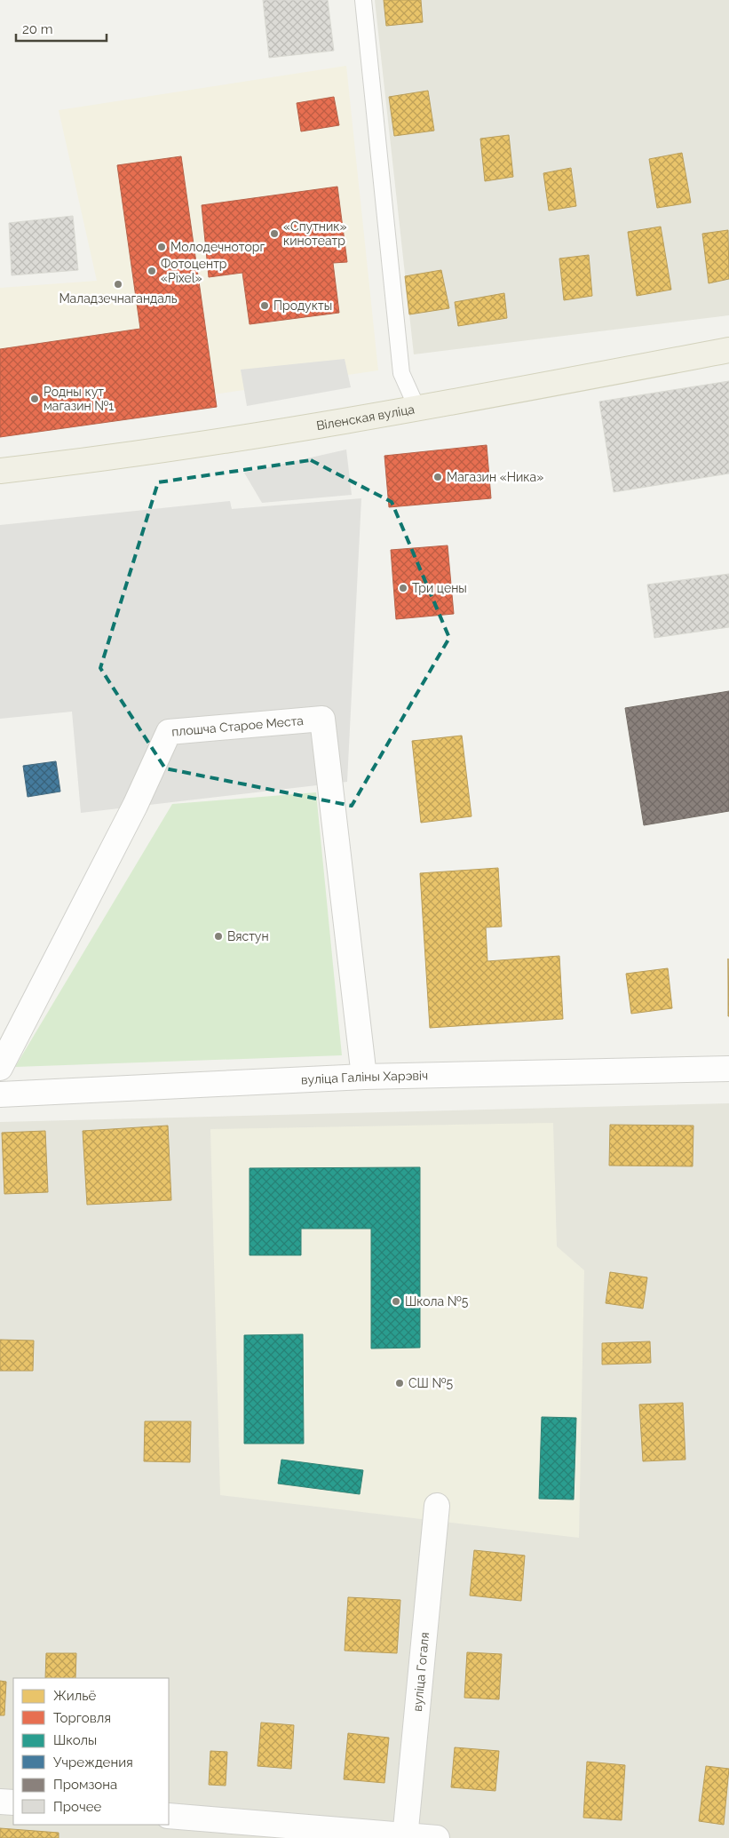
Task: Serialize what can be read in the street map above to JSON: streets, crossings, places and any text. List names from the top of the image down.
{
  "streets": {
    "main road": ["Віленская вуліца"],
    "street": ["плошча Старое Места", "вуліца Галіны Харэвіч", "вуліца Гогаля"]
  },
  "crossings": [
    ["плошча Старое Места", "вуліца Галіны Харэвіч"]
  ],
  "places": [
    "«Спутник» кинотеатр",
    "Молодечноторг",
    "Фотоцентр «Pixel»",
    "Маладзечнагандаль",
    "Продукты",
    "Родны кут магазин №1",
    "Магазин «Ника»",
    "Три цены",
    "Вястун",
    "Школа №5",
    "СШ №5"
  ],
  "legend": [
    "Жильё",
    "Торговля",
    "Школы",
    "Учреждения",
    "Промзона",
    "Прочее"
  ],
  "scale_bar": "20 m"
}
